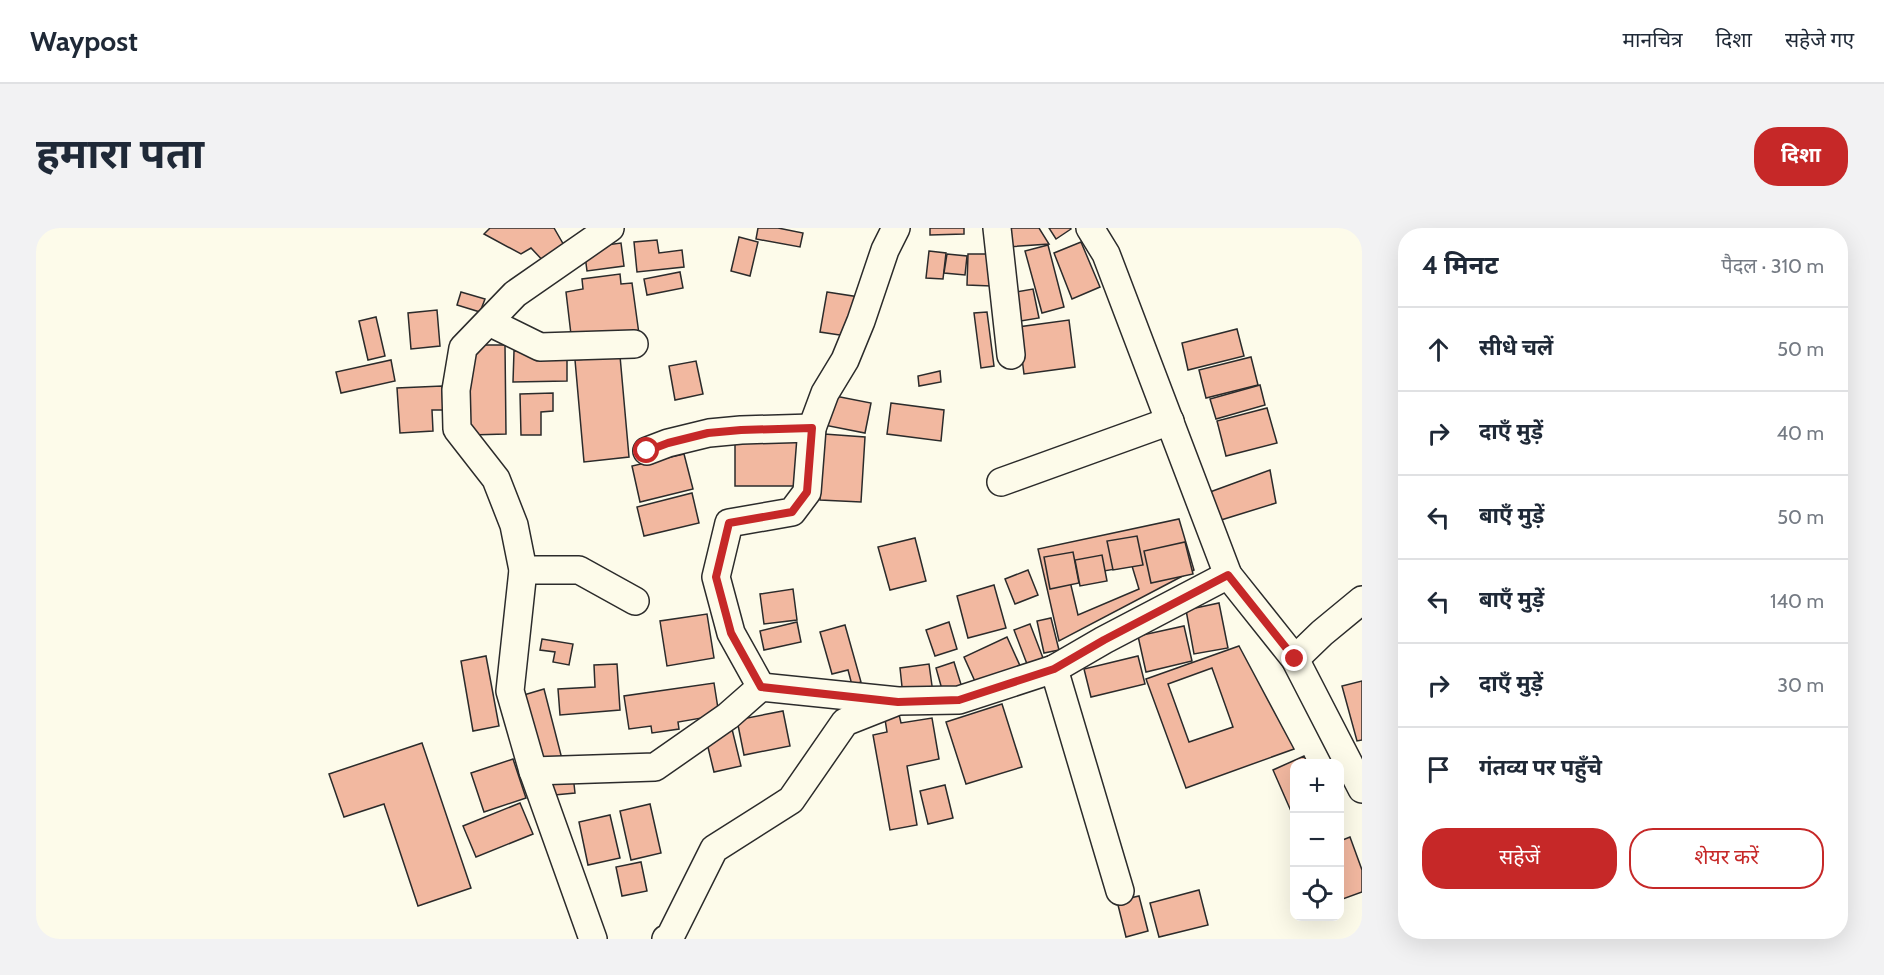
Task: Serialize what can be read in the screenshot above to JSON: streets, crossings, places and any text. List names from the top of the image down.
{
  "page": {
    "header": "Waypost",
    "nav": ["मानचित्र", "दिशा", "सहेजे गए"],
    "title": "हमारा पता",
    "buttons": [
      "दिशा",
      ["सहेजें", "शेयर करें"]
    ],
    "heading": ["4 मिनट", "पैदल · 310 m"],
    "list": [
      ["सीधे चलें", "50 m"],
      ["दाएँ मुड़ें", "40 m"],
      ["बाएँ मुड़ें", "50 m"],
      ["बाएँ मुड़ें", "140 m"],
      ["दाएँ मुड़ें", "30 m"],
      "गंतव्य पर पहुँचे"
    ],
    "map_buttons": ["+", "−"]
  }
}
